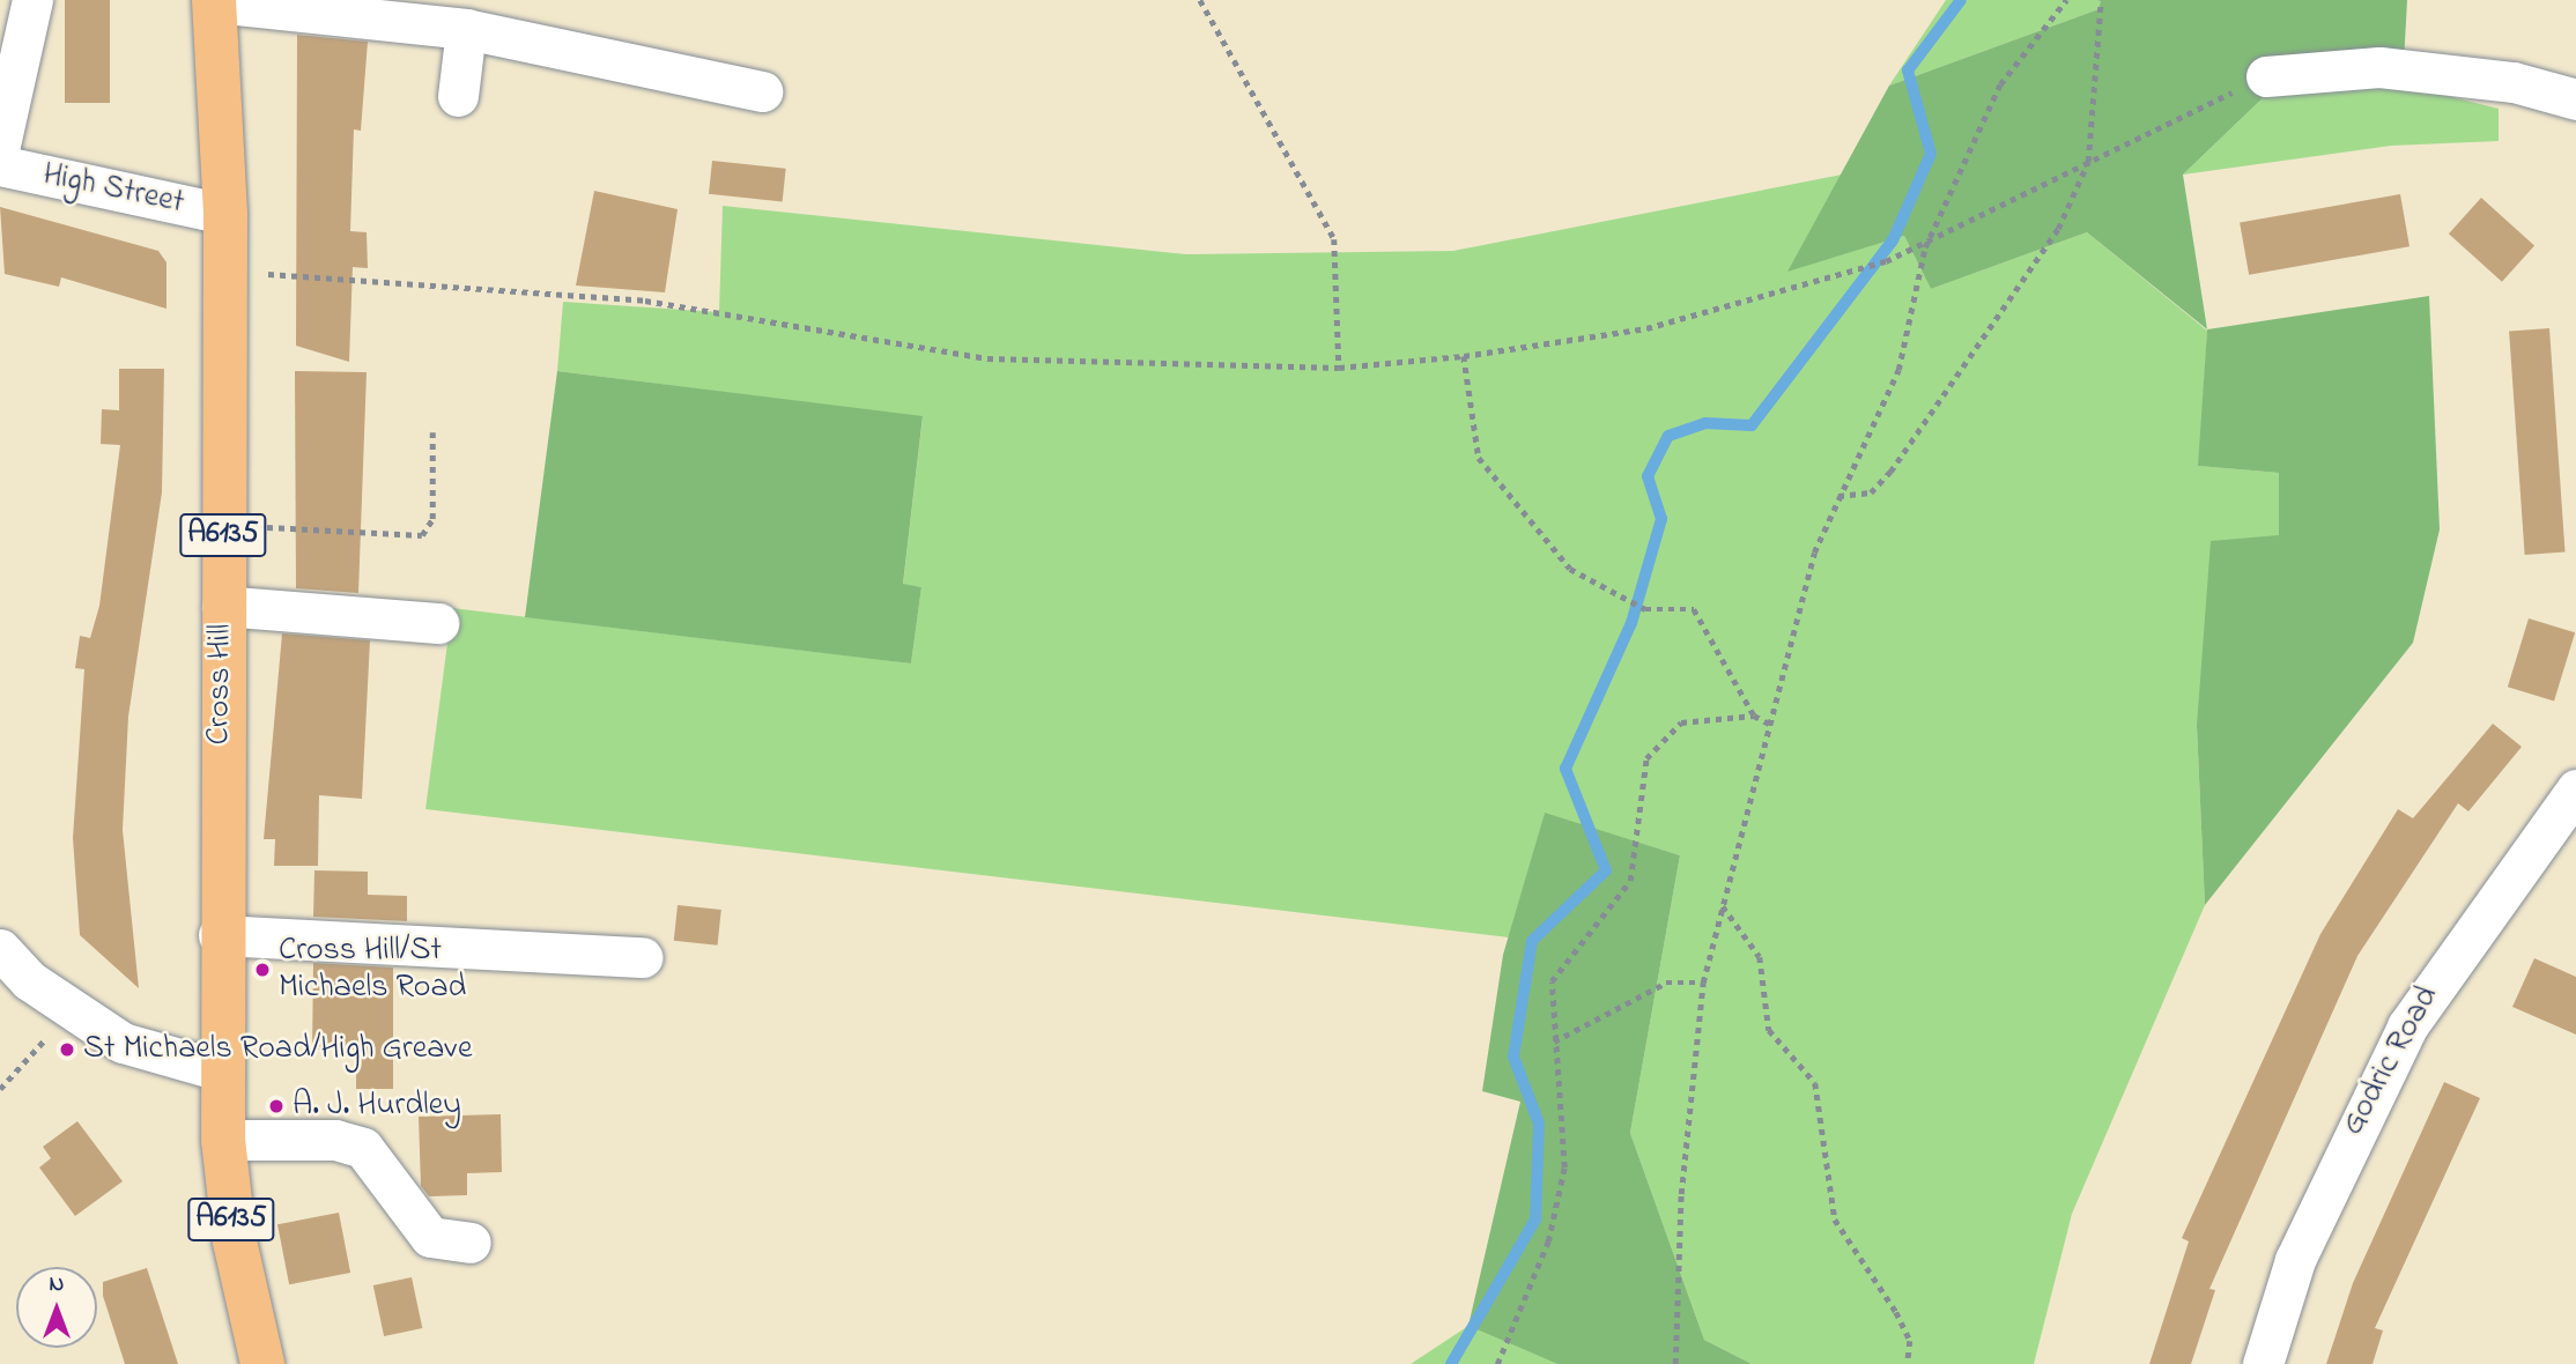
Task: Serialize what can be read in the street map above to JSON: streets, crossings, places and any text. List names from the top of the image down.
{
  "streets": {
    "main road": ["A6135", "Cross Hill"],
    "street": ["High Street", "Godric Road"]
  },
  "crossings": [
    ["High Street", "Cross Hill"]
  ],
  "places": ["Cross Hill/St Michaels Road", "St Michaels Road/High Greave", "A. J. Hurdley"],
  "north": "top"
}
